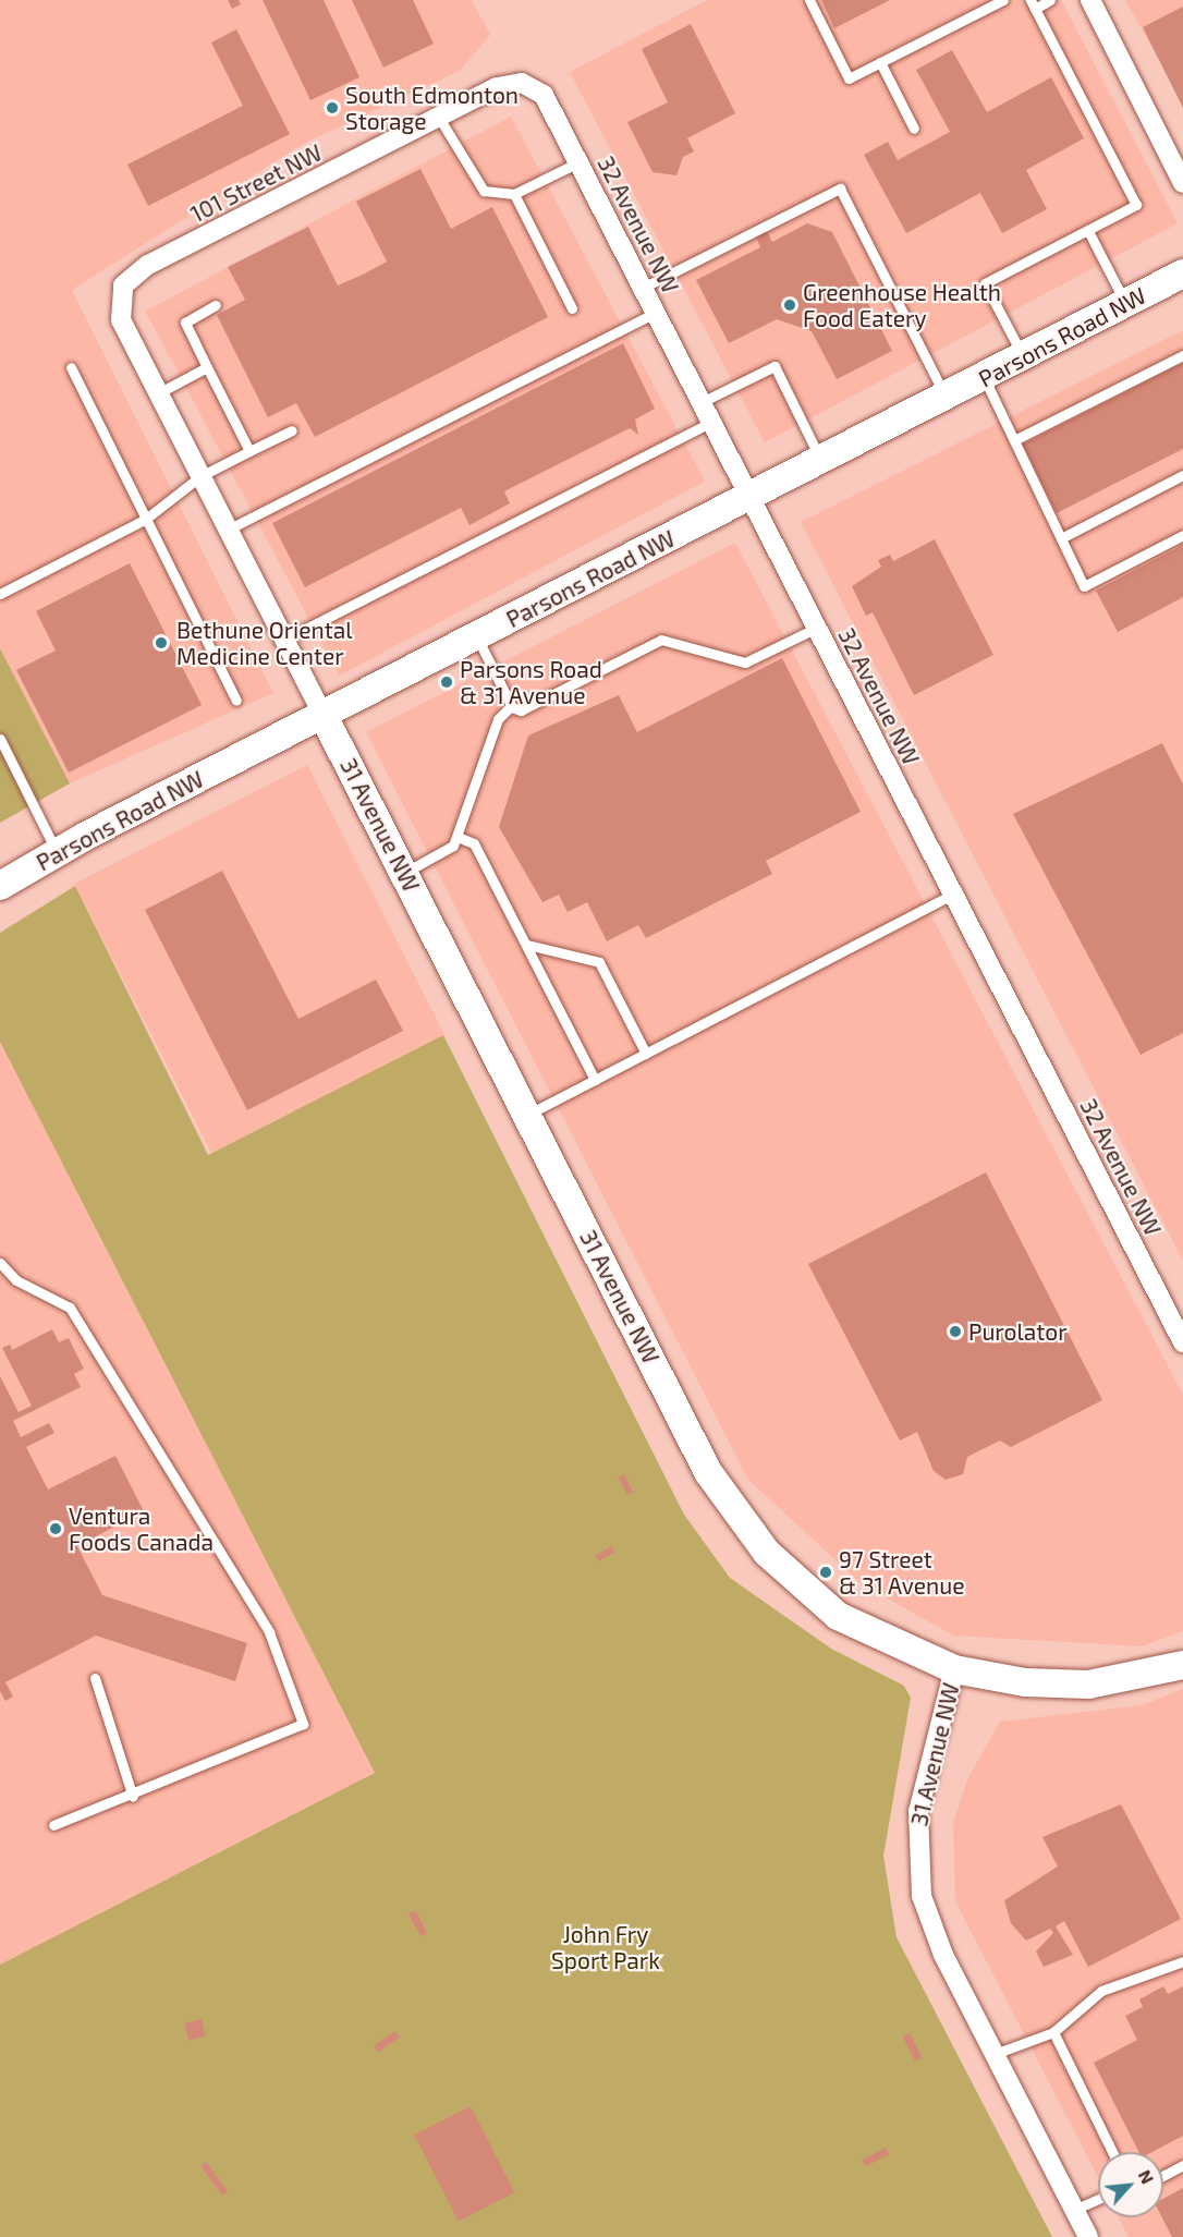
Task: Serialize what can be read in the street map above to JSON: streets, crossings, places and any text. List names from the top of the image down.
{
  "streets": {
    "street": [
      "101 Street NW",
      "32 Avenue NW",
      "Parsons Road NW",
      "31 Avenue NW"
    ]
  },
  "crossings": [
    ["101 Street NW", "32 Avenue NW"],
    ["101 Street NW", "31 Avenue NW"],
    ["32 Avenue NW", "Parsons Road NW"],
    ["Parsons Road NW", "31 Avenue NW"]
  ],
  "parks": ["John Fry Sport Park"],
  "places": [
    "South Edmonton Storage",
    "Greenhouse Health Food Eatery",
    "Bethune Oriental Medicine Center",
    "Parsons Road & 31 Avenue",
    "Purolator",
    "Ventura Foods Canada",
    "97 Street & 31 Avenue"
  ],
  "north": "top right"
}
